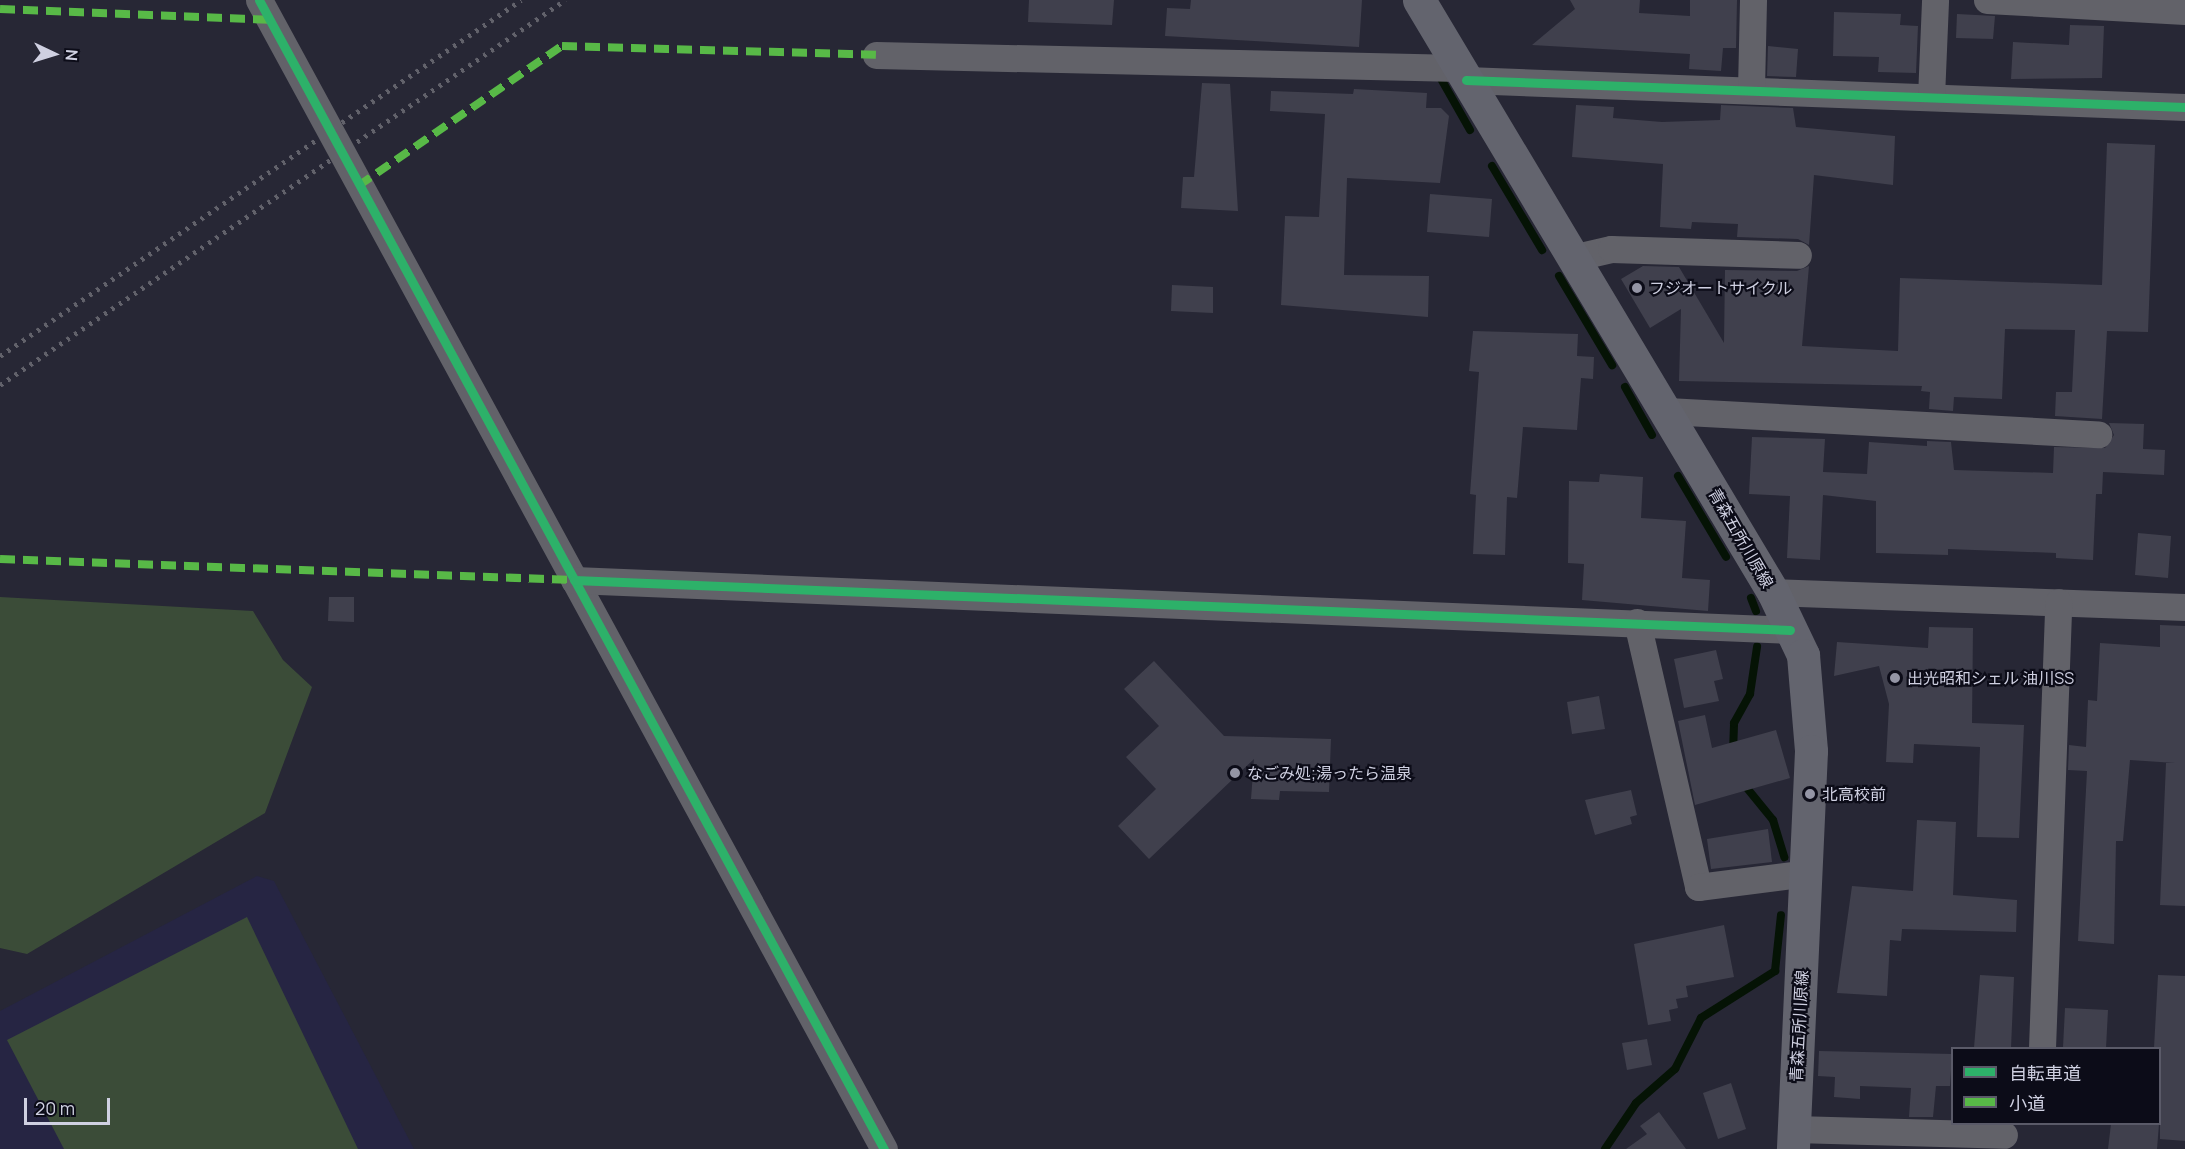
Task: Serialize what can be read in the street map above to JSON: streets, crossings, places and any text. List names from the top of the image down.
{
  "streets": {
    "main road": ["青森五所川原線"]
  },
  "places": [
    "フジオートサイクル",
    "出光昭和シェル 油川SS",
    "なごみ処;湯ったら温泉",
    "北高校前"
  ],
  "legend": ["自転車道", "小道"],
  "scale_bar": "20 m",
  "north": "right"
}
